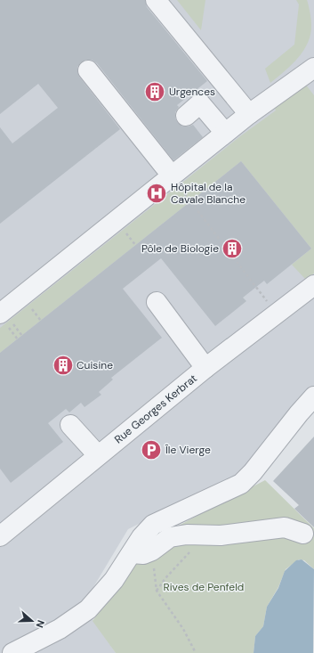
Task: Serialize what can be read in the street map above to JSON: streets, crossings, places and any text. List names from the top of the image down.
{
  "streets": {
    "lane": ["Rue Georges Kerbrat"]
  },
  "parks": ["Rives de Penfeld"],
  "places": {
    "building": ["Urgences", "Pôle de Biologie", "Cuisine"],
    "hospital": ["Hôpital de la Cavale Blanche"],
    "parking": ["Île Vierge"]
  },
  "north": "right"
}
